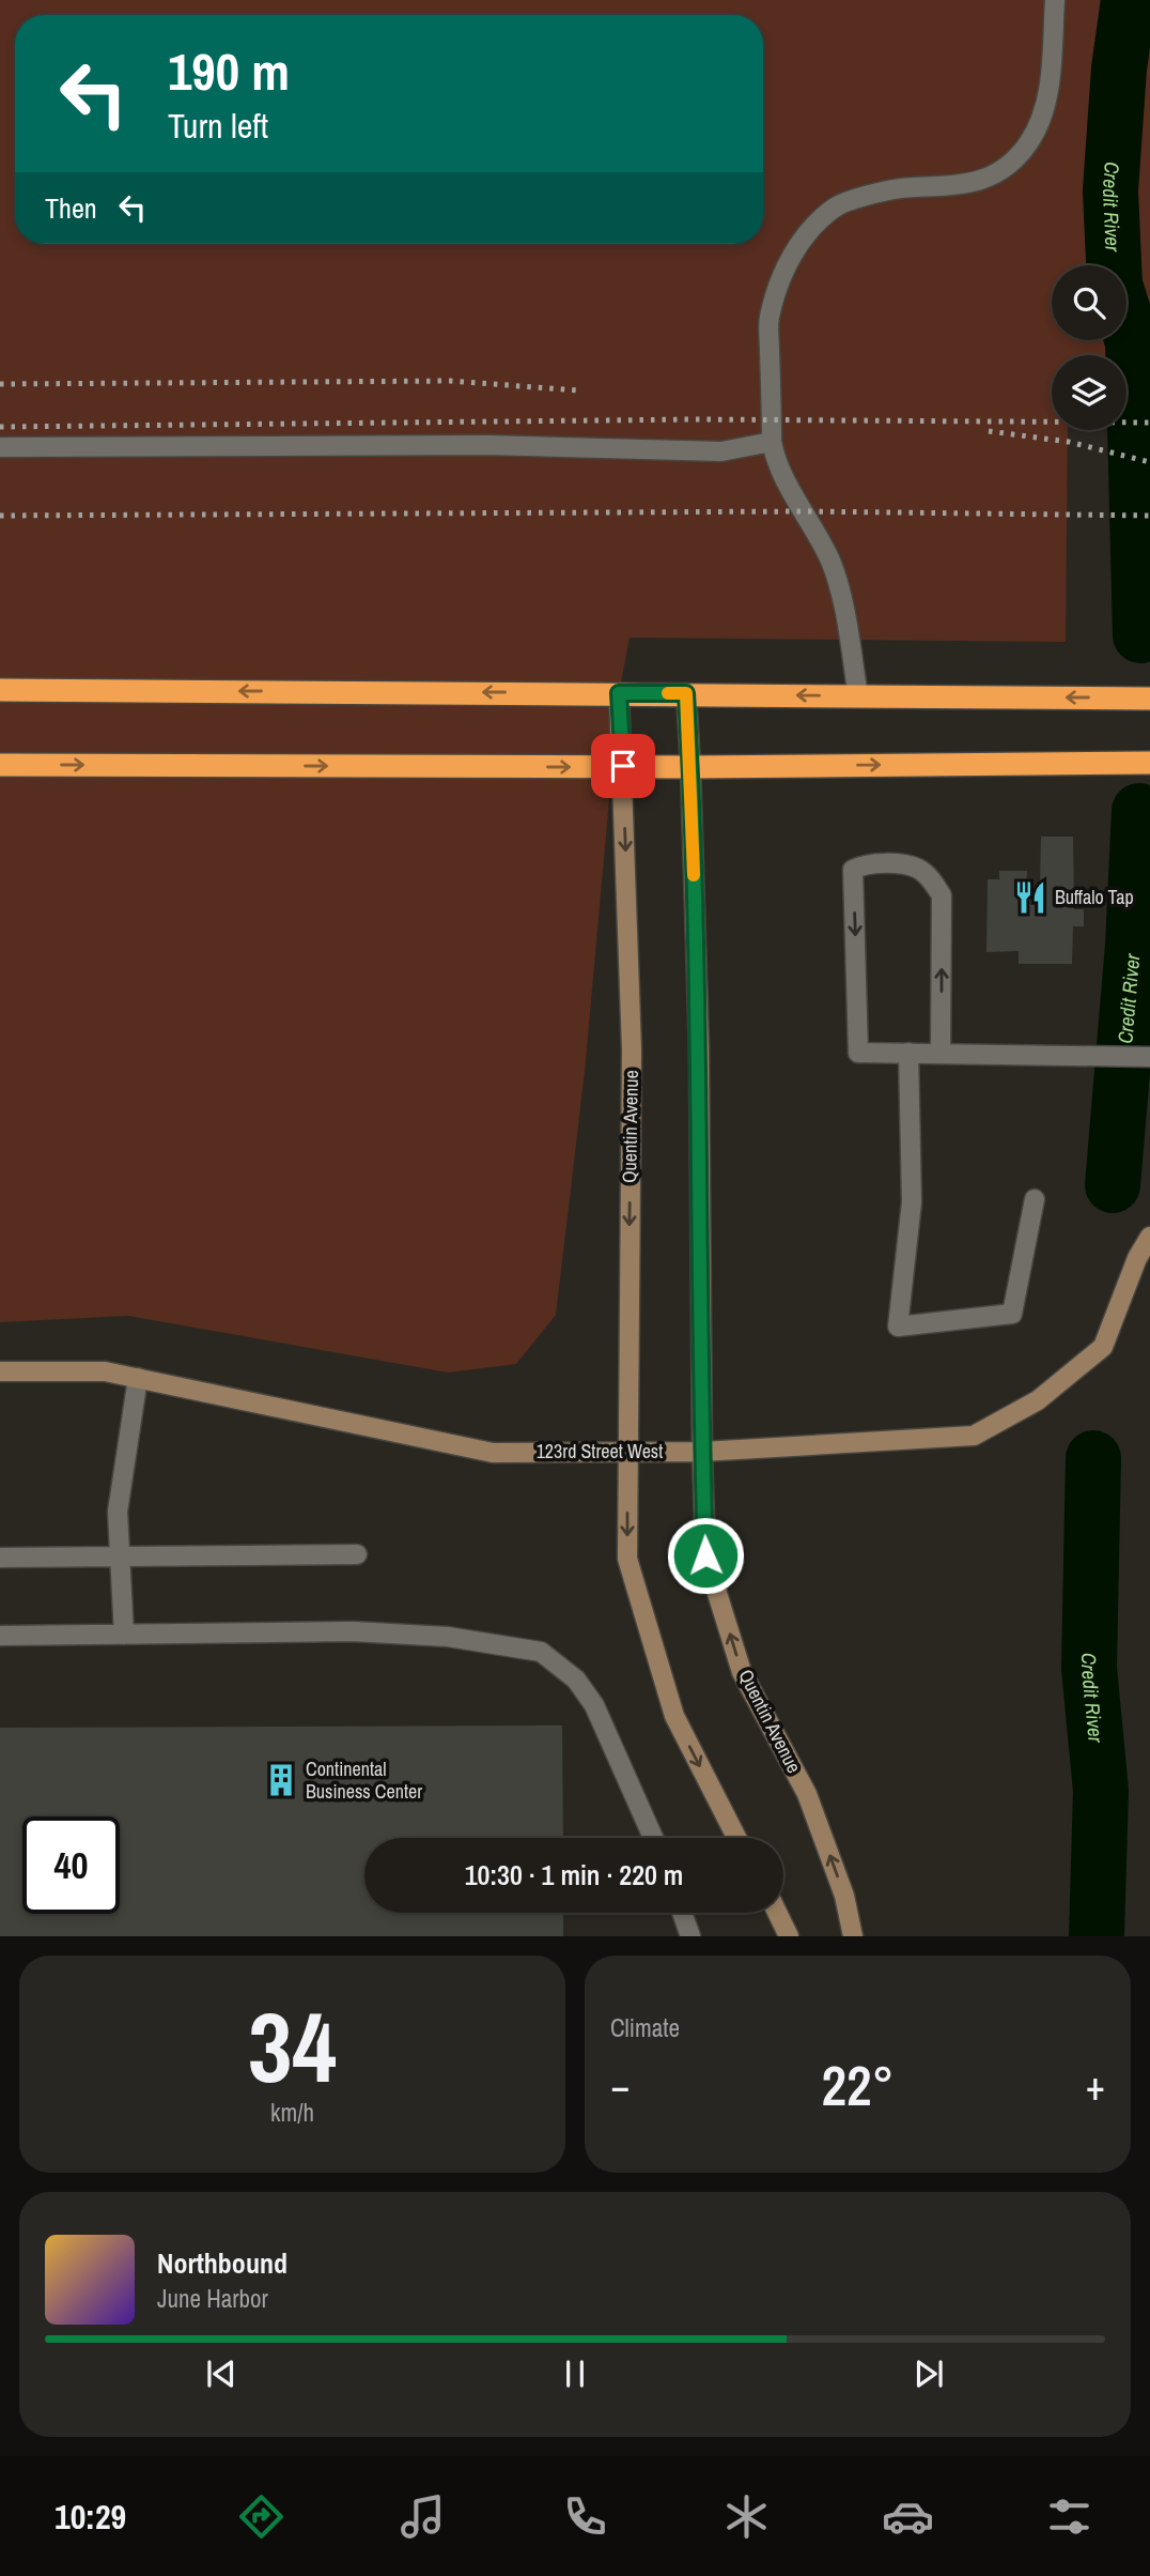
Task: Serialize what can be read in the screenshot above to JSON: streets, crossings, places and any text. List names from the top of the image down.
{
  "streets": {
    "street": ["Quentin Avenue", "123rd Street West"]
  },
  "crossings": [
    ["Quentin Avenue", "123rd Street West"]
  ],
  "water": ["Credit River"],
  "places": {
    "restaurant": ["Buffalo Tap"],
    "building": ["Continental Business Center"]
  },
  "page": {
    "turn": ["190 m", "Turn left"],
    "then": "Then",
    "limit": "40",
    "trip": "10:30 · 1 min · 220 m",
    "tile": [
      ["34", "km/h"],
      "Climate"
    ],
    "heat": ["−", "22°", "+"],
    "song": ["Northbound", "June Harbor"],
    "tabs": "10:29"
  }
}
